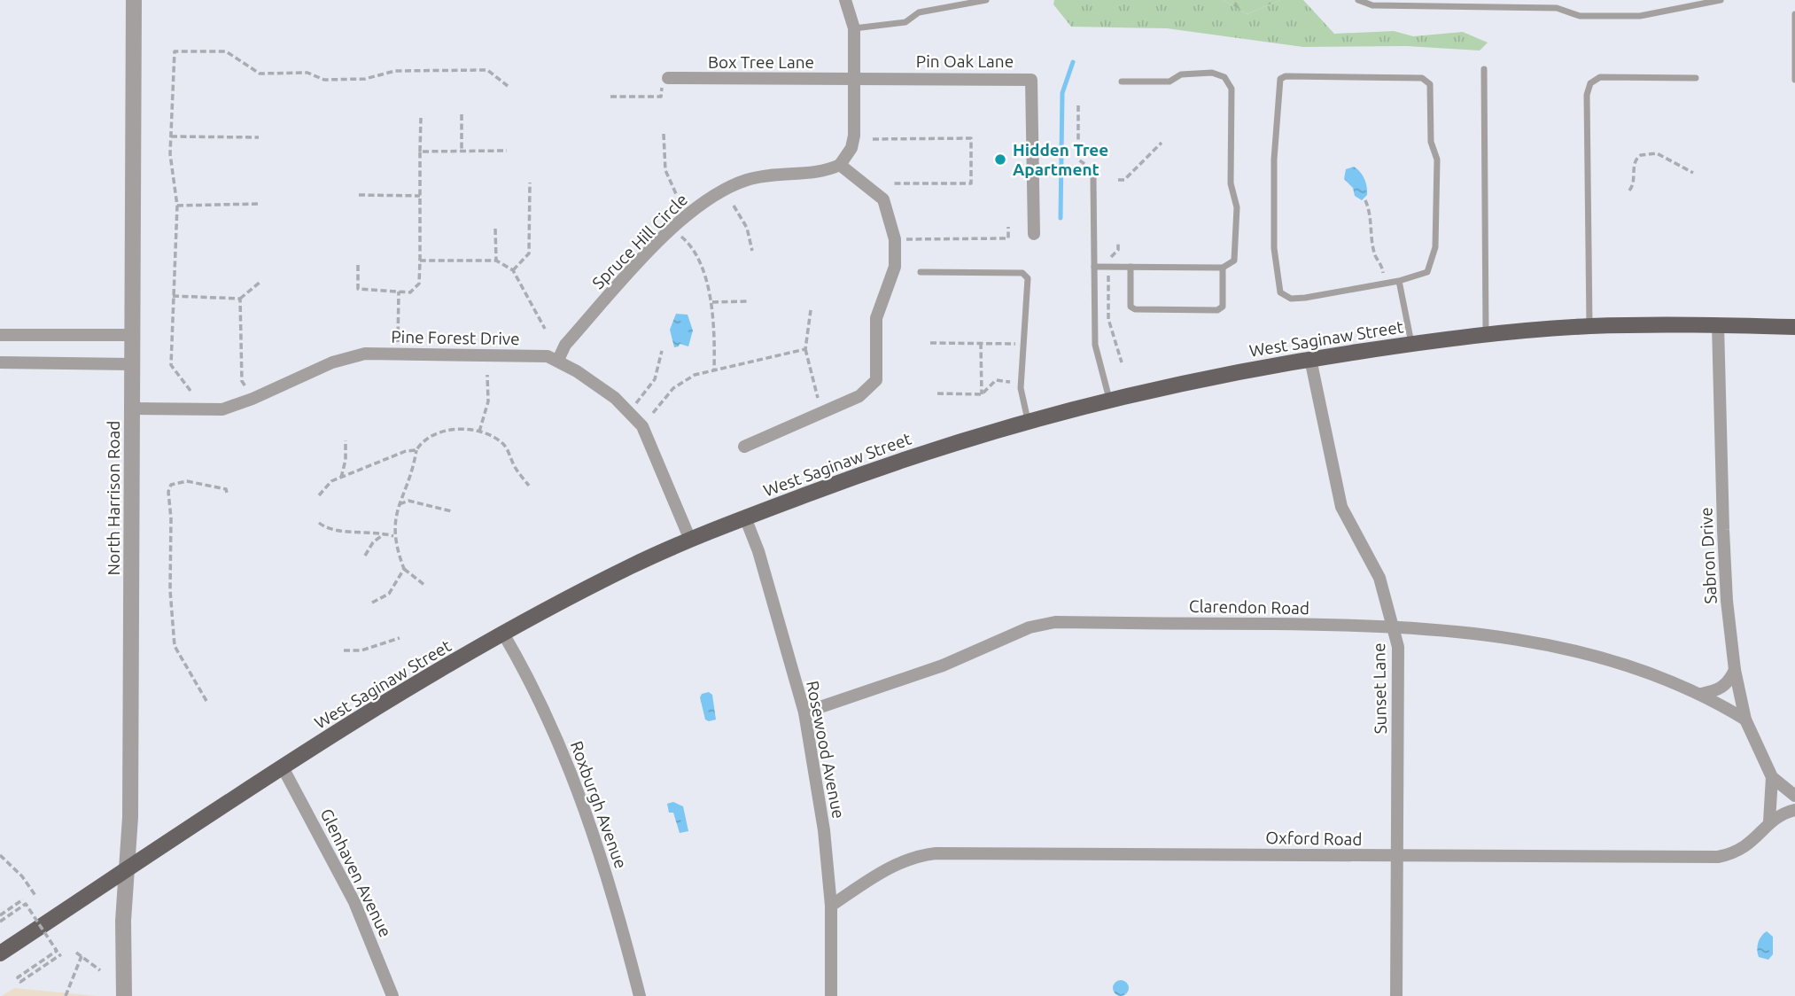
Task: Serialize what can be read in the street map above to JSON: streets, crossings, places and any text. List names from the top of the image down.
{
  "streets": {
    "main road": ["West Saginaw Street"],
    "street": [
      "Pin Oak Lane",
      "Box Tree Lane",
      "Spruce Hill Circle",
      "Pine Forest Drive",
      "North Harrison Road",
      "Sabron Drive",
      "Clarendon Road",
      "Sunset Lane",
      "Rosewood Avenue",
      "Roxburgh Avenue",
      "Oxford Road",
      "Glenhaven Avenue"
    ]
  },
  "crossings": [
    ["Pin Oak Lane", "Box Tree Lane"],
    ["Spruce Hill Circle", "Pine Forest Drive"],
    ["Pine Forest Drive", "West Saginaw Street"],
    ["Pine Forest Drive", "North Harrison Road"],
    ["West Saginaw Street", "North Harrison Road"],
    ["West Saginaw Street", "Sabron Drive"],
    ["West Saginaw Street", "Sunset Lane"],
    ["West Saginaw Street", "Rosewood Avenue"],
    ["West Saginaw Street", "Roxburgh Avenue"],
    ["West Saginaw Street", "Glenhaven Avenue"],
    ["Sabron Drive", "Clarendon Road"],
    ["Sabron Drive", "Oxford Road"],
    ["Clarendon Road", "Sunset Lane"],
    ["Clarendon Road", "Rosewood Avenue"],
    ["Sunset Lane", "Oxford Road"],
    ["Rosewood Avenue", "Oxford Road"]
  ],
  "places": ["Hidden Tree Apartment"]
}
